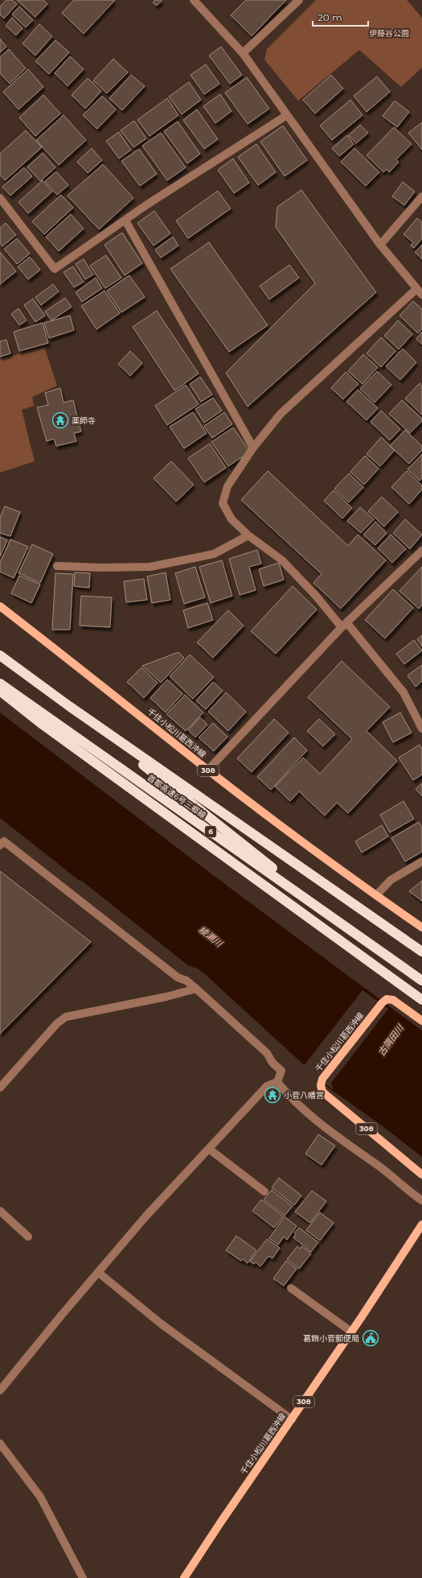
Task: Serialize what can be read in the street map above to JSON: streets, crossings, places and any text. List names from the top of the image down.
{
  "streets": {
    "highway": ["首都高速6号三郷線", "6"],
    "main road": ["千住小松川葛西沖線", "308"]
  },
  "water": ["綾瀬川", "古隅田川"],
  "parks": ["伊藤谷公園"],
  "places": {
    "temple": ["薬師寺", "小菅八幡宮"],
    "public building": ["葛飾小菅郵便局"]
  },
  "scale_bar": "20 m"
}
